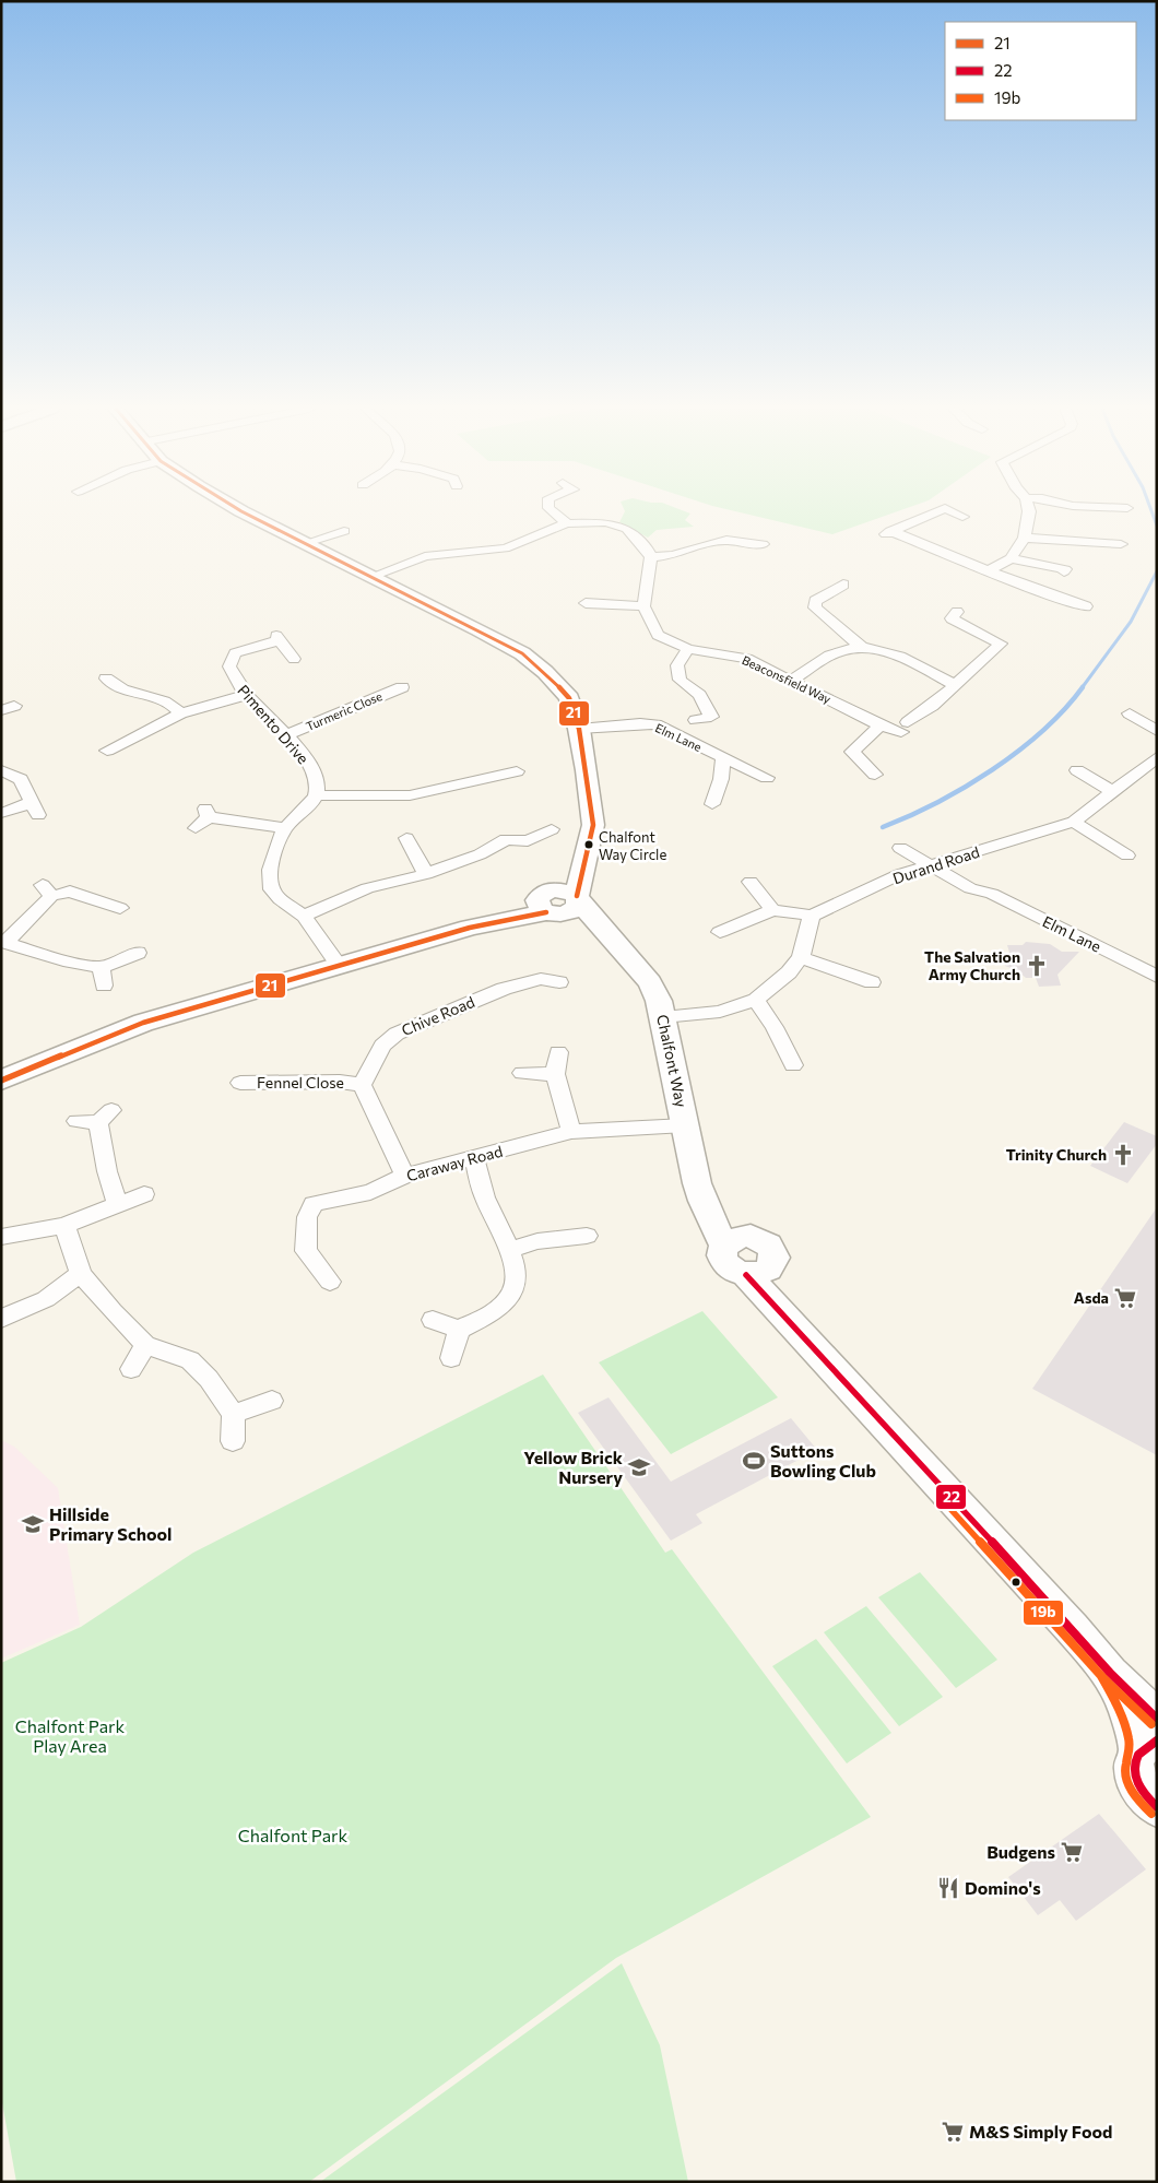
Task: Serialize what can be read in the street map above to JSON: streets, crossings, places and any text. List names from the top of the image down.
{
  "streets": {
    "street": [
      "Beaconsfield Way",
      "Turmeric Close",
      "Pimento Drive",
      "Elm Lane",
      "Durand Road",
      "Chive Road",
      "Chalfont Way",
      "Fennel Close",
      "Caraway Road"
    ]
  },
  "crossings": [
    ["Turmeric Close", "Pimento Drive"],
    ["Elm Lane", "Durand Road"],
    ["Chive Road", "Fennel Close"],
    ["Chalfont Way", "Caraway Road"]
  ],
  "parks": ["Chalfont Park Play Area", "Chalfont Park"],
  "places": {
    "other": ["Chalfont Way Circle"],
    "church": ["The Salvation Army Church", "Trinity Church"],
    "supermarket": ["Asda", "Budgens", "M&S Simply Food"],
    "sports": ["Suttons Bowling Club"],
    "school or university": ["Yellow Brick Nursery", "Hillside Primary School"],
    "restaurant": ["Domino's"]
  },
  "lines": ["transit line 21", "transit line 22", "transit line 19b"],
  "legend": ["21", "22", "19b"]
}
